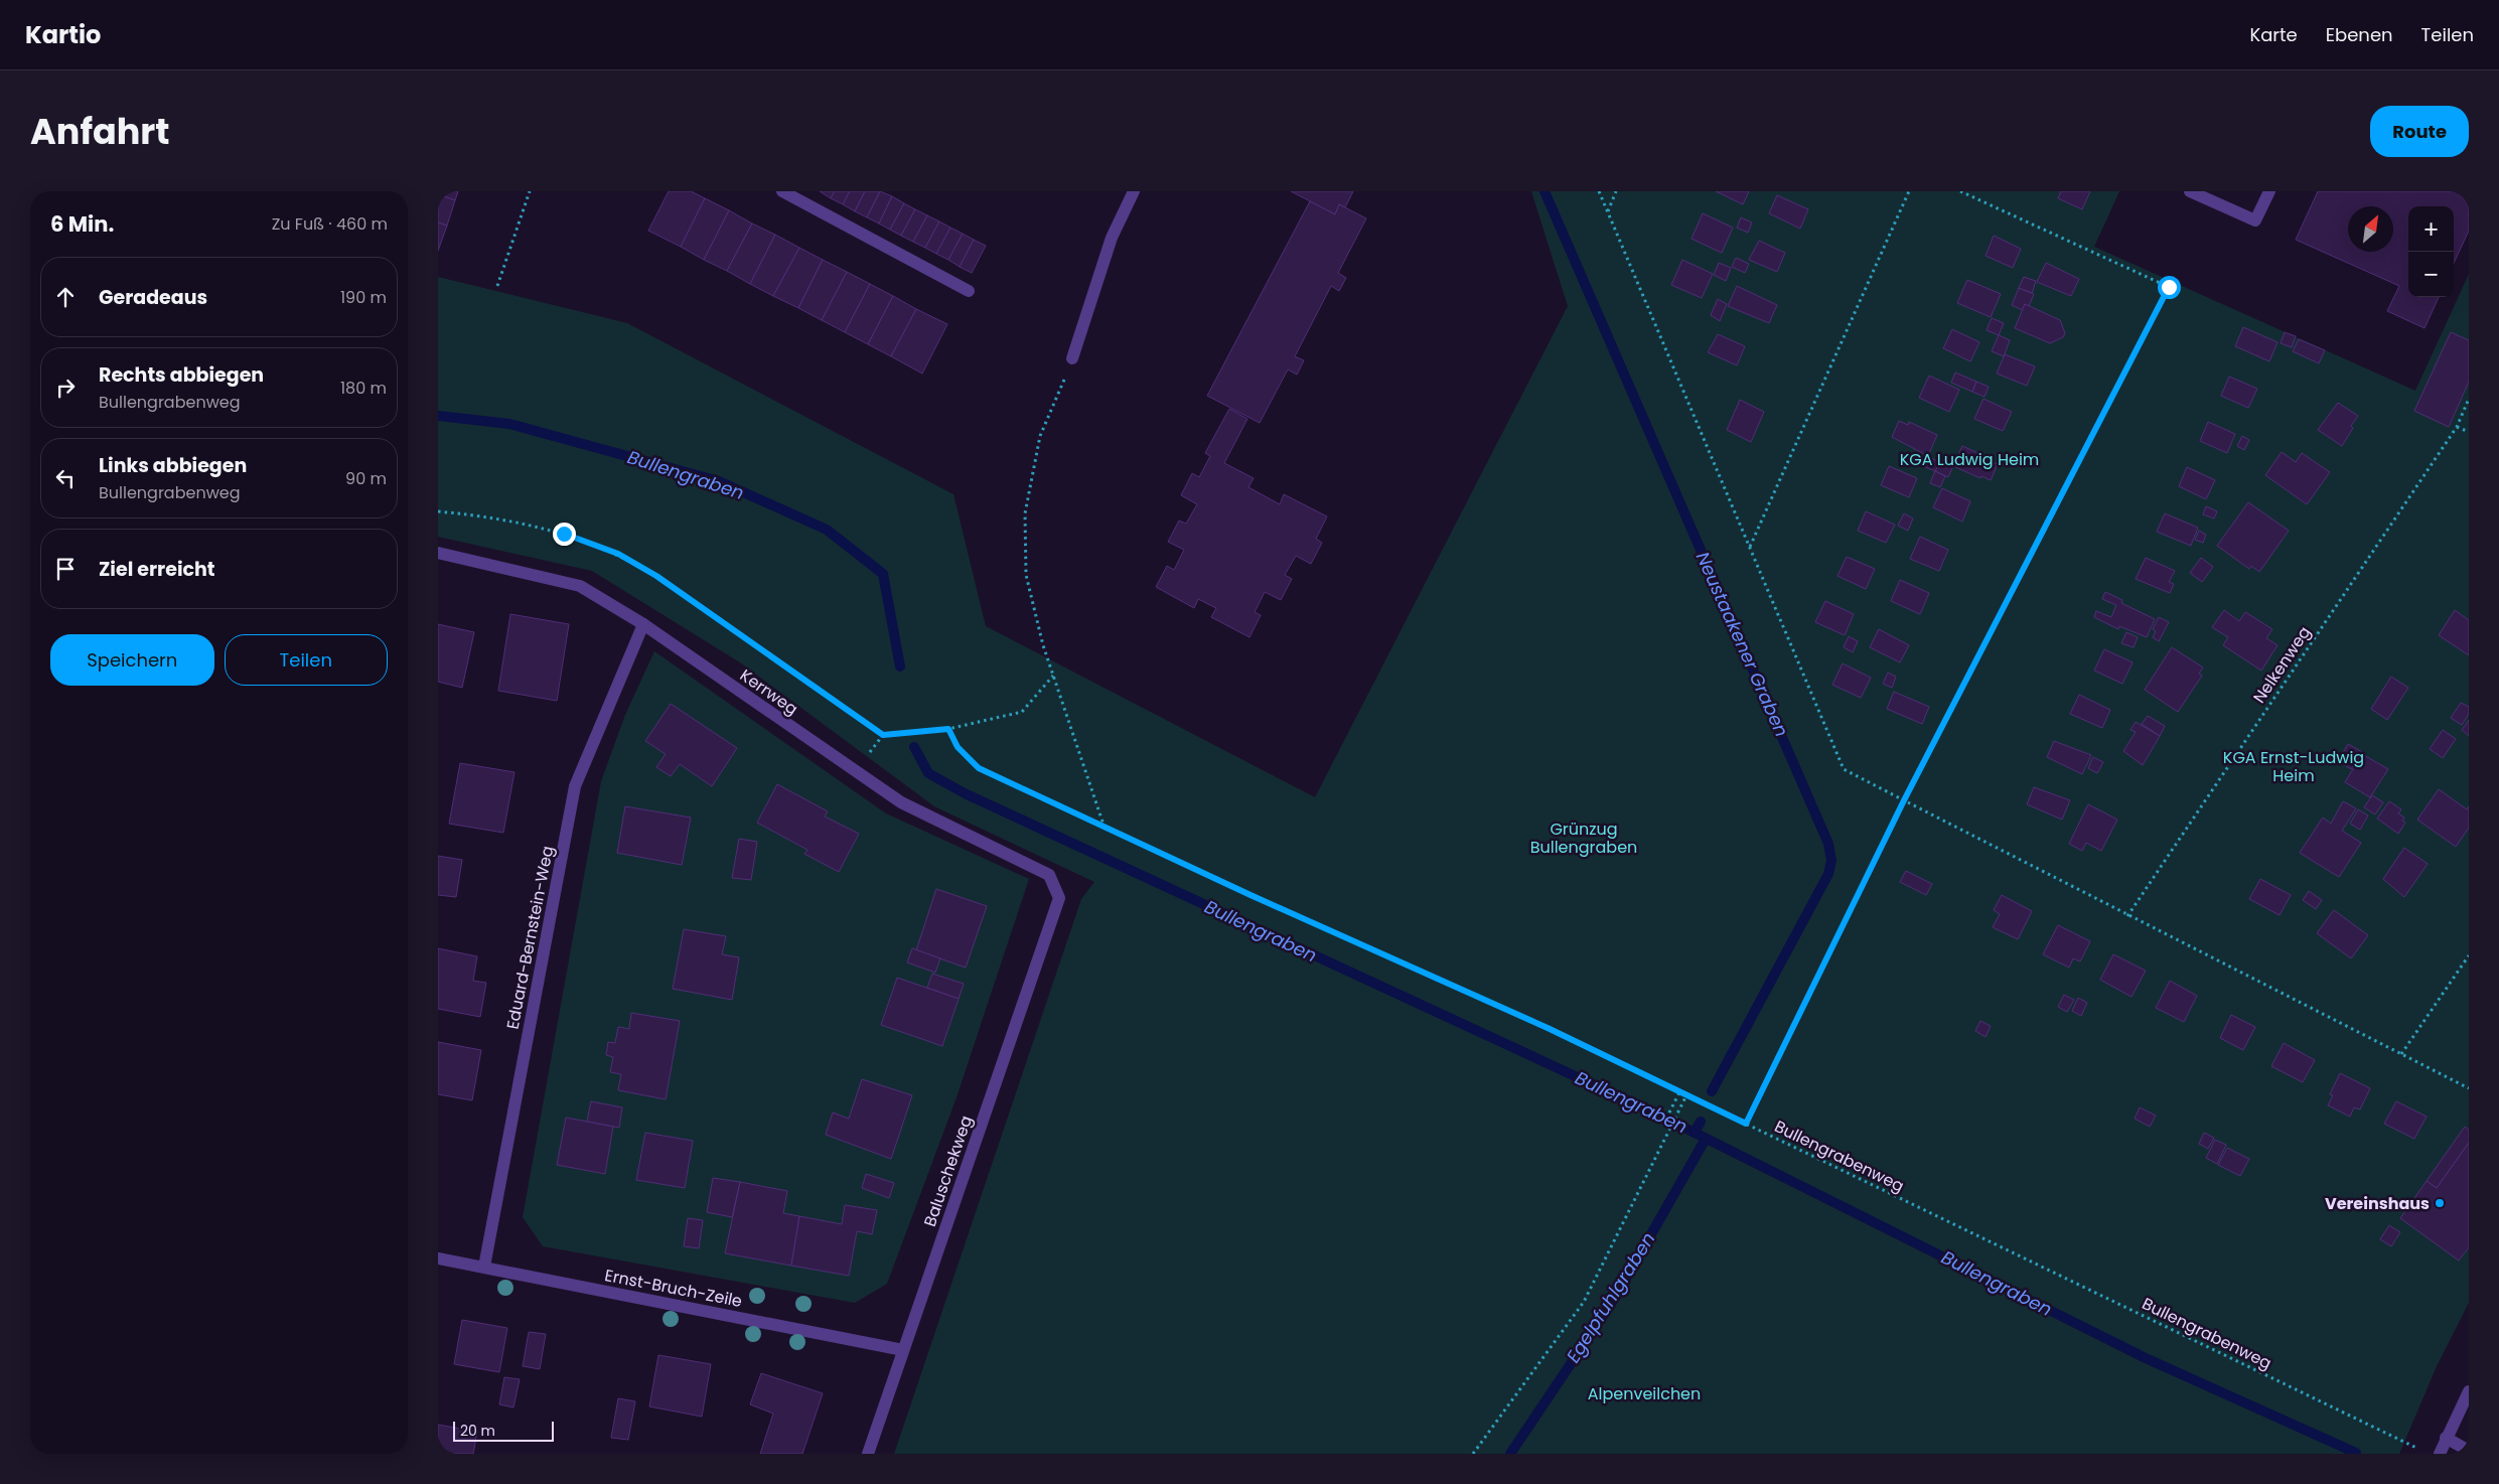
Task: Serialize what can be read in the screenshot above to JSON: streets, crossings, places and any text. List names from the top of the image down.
{
  "streets": {
    "street": [
      "Kerrweg",
      "Eduard-Bernstein-Weg",
      "Baluschekweg",
      "Ernst-Bruch-Zeile"
    ],
    "path": ["Nelkenweg", "Bullengrabenweg"]
  },
  "crossings": [
    ["Kerrweg", "Eduard-Bernstein-Weg"],
    ["Kerrweg", "Baluschekweg"],
    ["Eduard-Bernstein-Weg", "Ernst-Bruch-Zeile"],
    ["Baluschekweg", "Ernst-Bruch-Zeile"]
  ],
  "water": ["Bullengraben", "Neustaakener Graben", "Egelpfuhlgraben"],
  "parks": [
    "KGA Ludwig Heim",
    "KGA Ernst-Ludwig Heim",
    "Grünzug Bullengraben",
    "Alpenveilchen"
  ],
  "places": ["Vereinshaus"],
  "scale_bar": "20 m",
  "north": "top right",
  "page": {
    "header": "Kartio",
    "nav": ["Karte", "Ebenen", "Teilen"],
    "title": "Anfahrt",
    "buttons": [
      "Route",
      ["Speichern", "Teilen"]
    ],
    "heading": ["6 Min.", "Zu Fuß · 460 m"],
    "map_buttons": ["+", "−"],
    "list": [
      ["Geradeaus", "190 m"],
      ["Rechts abbiegen", "Bullengrabenweg", "180 m"],
      ["Links abbiegen", "Bullengrabenweg", "90 m"],
      "Ziel erreicht"
    ],
    "scale": "20 m"
  }
}
